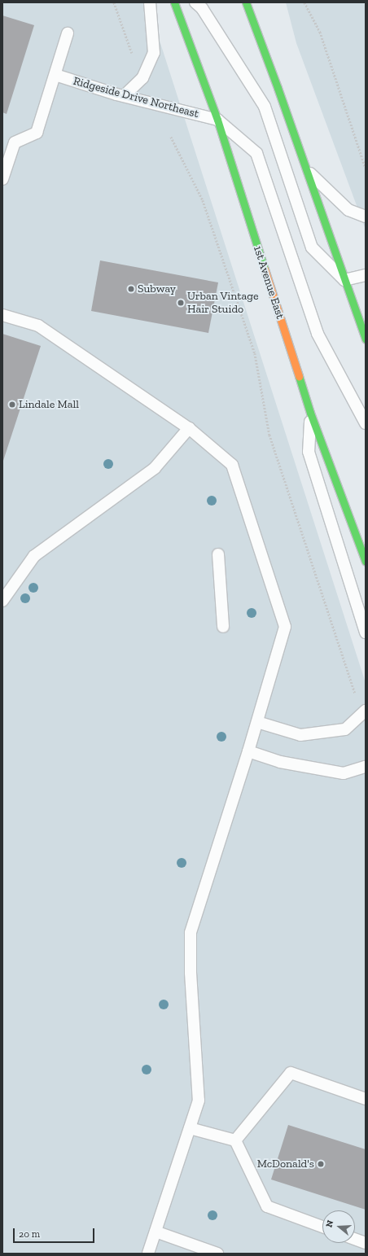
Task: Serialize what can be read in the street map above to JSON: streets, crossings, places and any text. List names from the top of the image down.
{
  "streets": {
    "main road": ["1st Avenue East"],
    "lane": ["Ridgeside Drive Northeast"]
  },
  "crossings": [
    ["Ridgeside Drive Northeast", "1st Avenue East"]
  ],
  "places": [
    "Subway",
    "Urban Vintage Hair Stuido",
    "Lindale Mall",
    "McDonald's"
  ],
  "scale_bar": "20 m",
  "north": "left"
}
